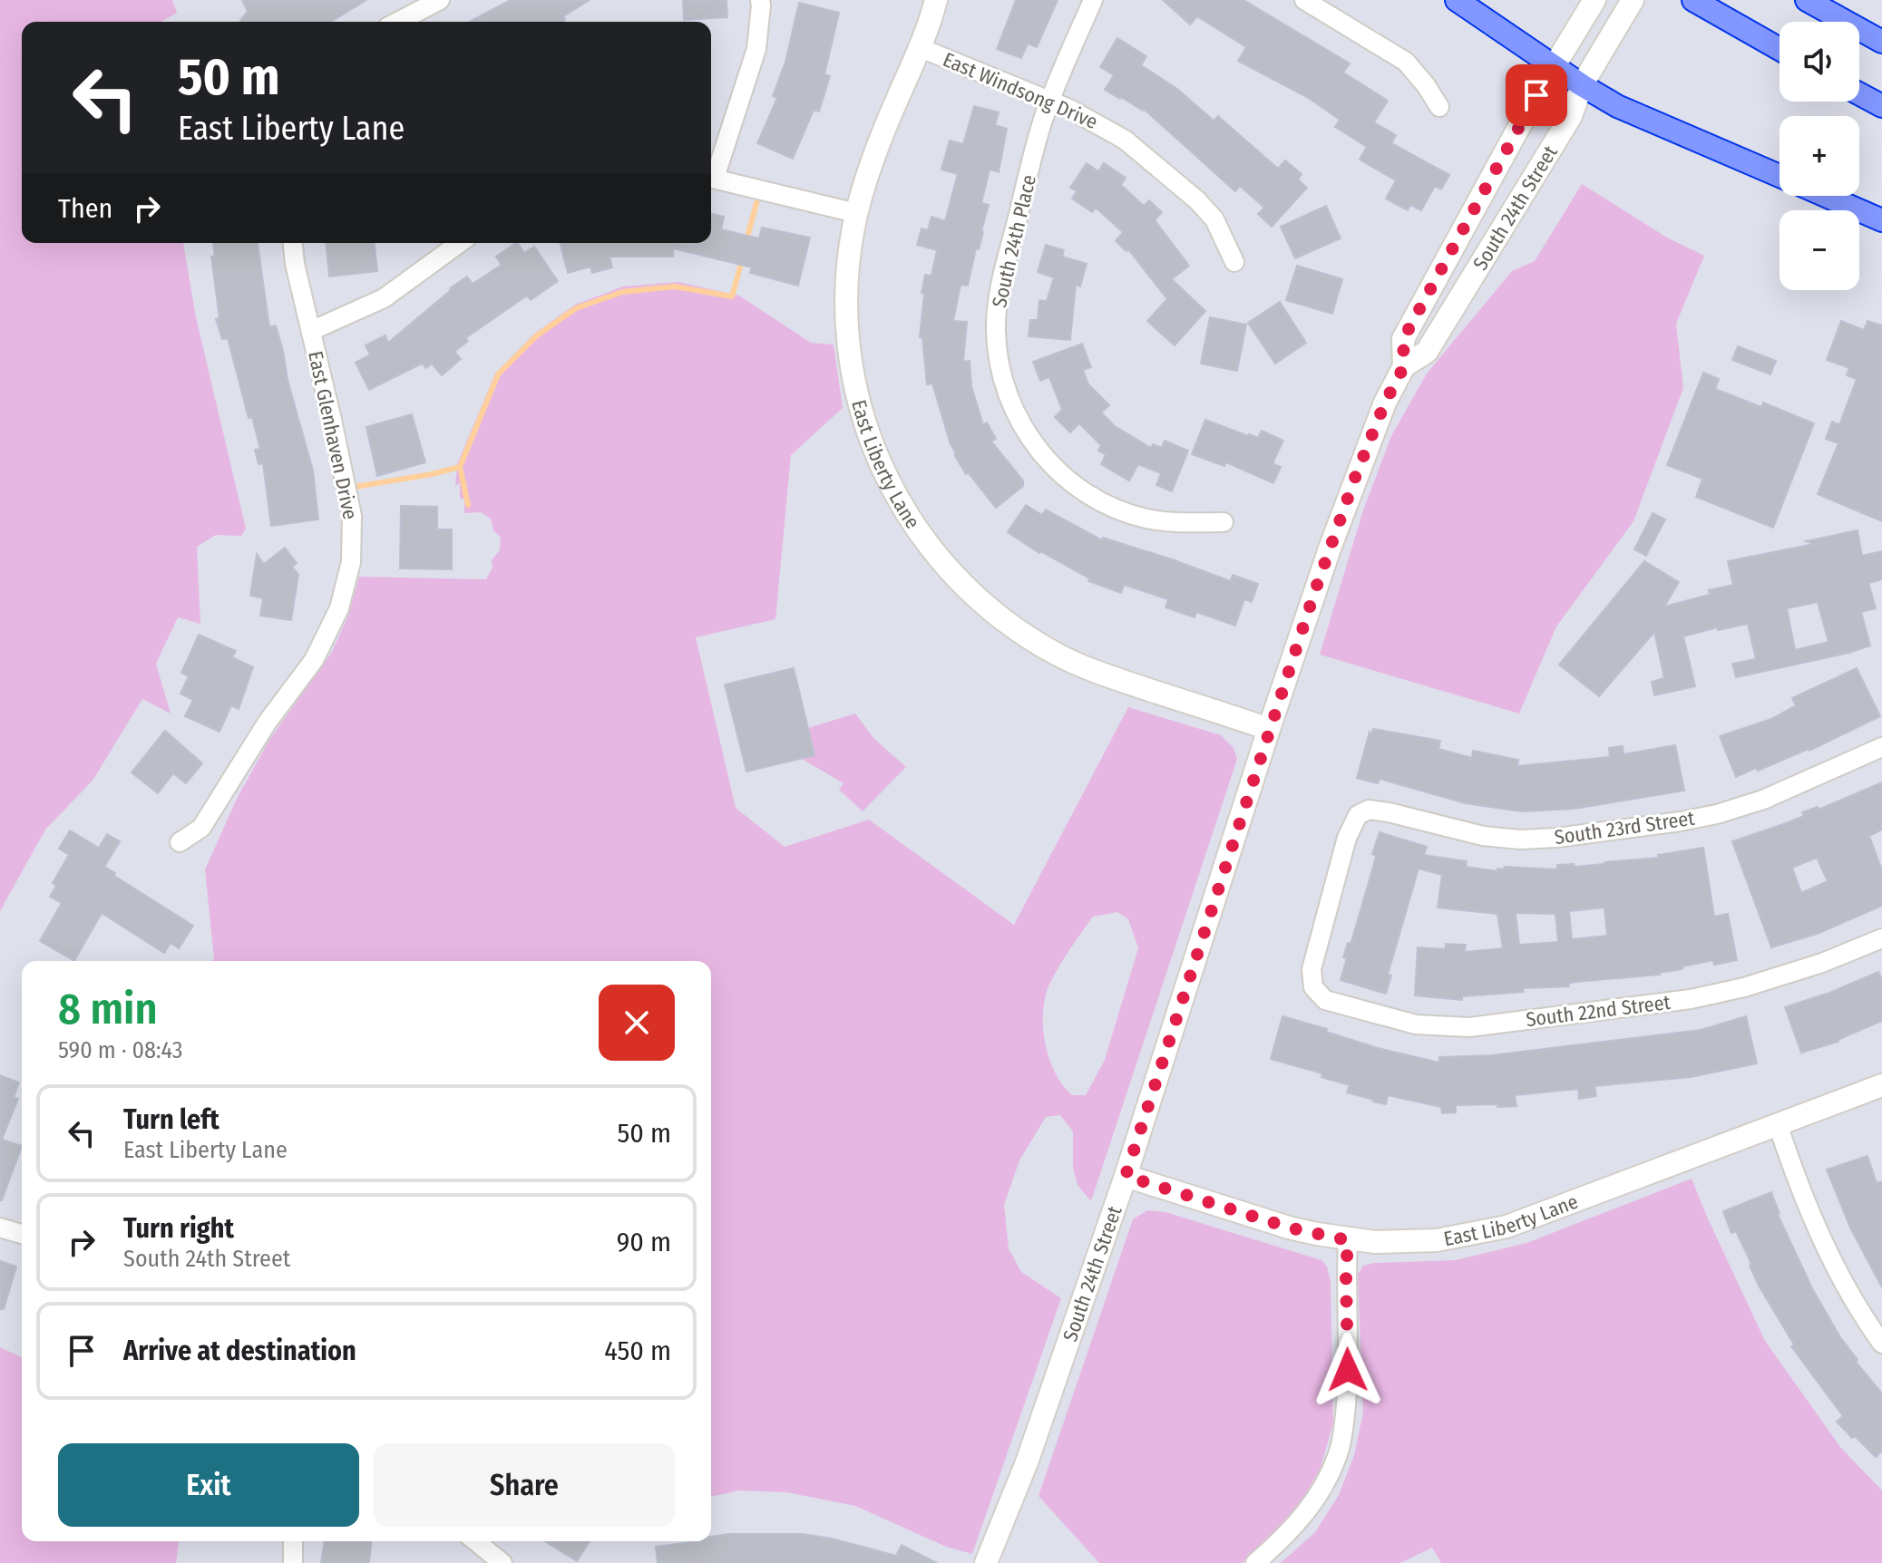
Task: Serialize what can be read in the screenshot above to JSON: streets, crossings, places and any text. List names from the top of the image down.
{
  "streets": {
    "street": [
      "East Windsong Drive",
      "South 24th Street",
      "South 24th Place",
      "East Glenhaven Drive",
      "East Liberty Lane",
      "South 23rd Street",
      "South 22nd Street"
    ]
  },
  "crossings": [
    ["East Windsong Drive", "South 24th Place"],
    ["East Windsong Drive", "East Liberty Lane"],
    ["South 24th Street", "East Liberty Lane"],
    ["South 23rd Street", "South 22nd Street"]
  ],
  "page": {
    "map_buttons": ["+", "−"],
    "turn": ["50 m", "East Liberty Lane"],
    "then": "Then",
    "heading": ["8 min", "590 m · 08:43"],
    "list": [
      {
        "name": "Turn left",
        "note": "East Liberty Lane",
        "value": "50 m"
      },
      {
        "name": "Turn right",
        "note": "South 24th Street",
        "value": "90 m"
      },
      {
        "name": "Arrive at destination",
        "value": "450 m"
      }
    ],
    "buttons": ["Exit", "Share"]
  }
}
